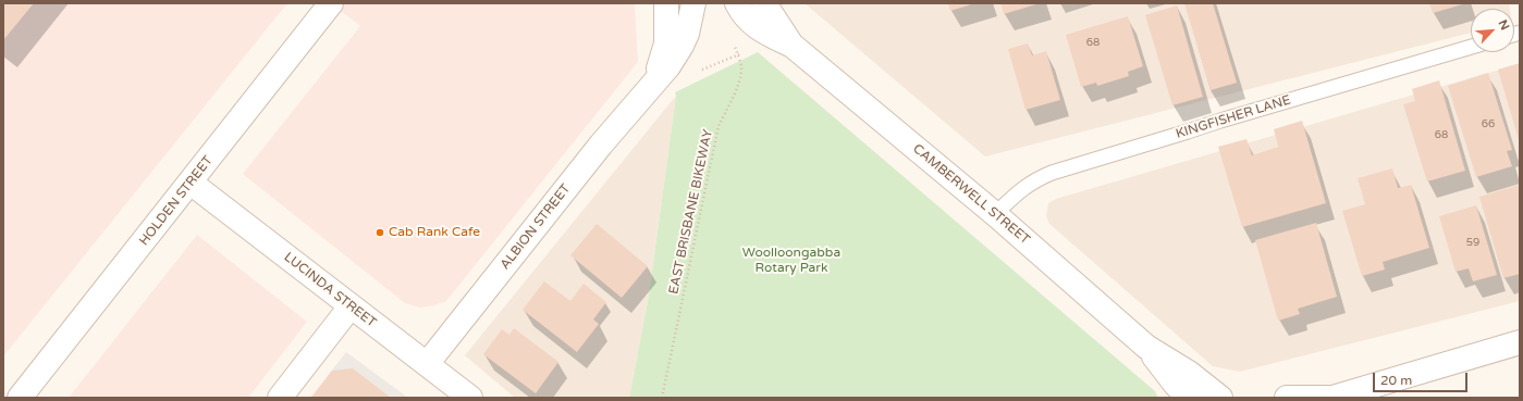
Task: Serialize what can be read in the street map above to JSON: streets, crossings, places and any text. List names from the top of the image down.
{
  "streets": {
    "street": [
      "CAMBERWELL STREET",
      "HOLDEN STREET",
      "ALBION STREET",
      "LUCINDA STREET"
    ],
    "lane": ["KINGFISHER LANE"],
    "path": ["EAST BRISBANE BIKEWAY"]
  },
  "crossings": [
    ["KINGFISHER LANE", "CAMBERWELL STREET"],
    ["HOLDEN STREET", "LUCINDA STREET"],
    ["ALBION STREET", "LUCINDA STREET"]
  ],
  "parks": ["Woolloongabba Rotary Park"],
  "places": ["Cab Rank Cafe"],
  "house_numbers": [
    "68",
    "66",
    "68",
    "59"
  ],
  "scale_bar": "20 m",
  "north": "top right"
}
